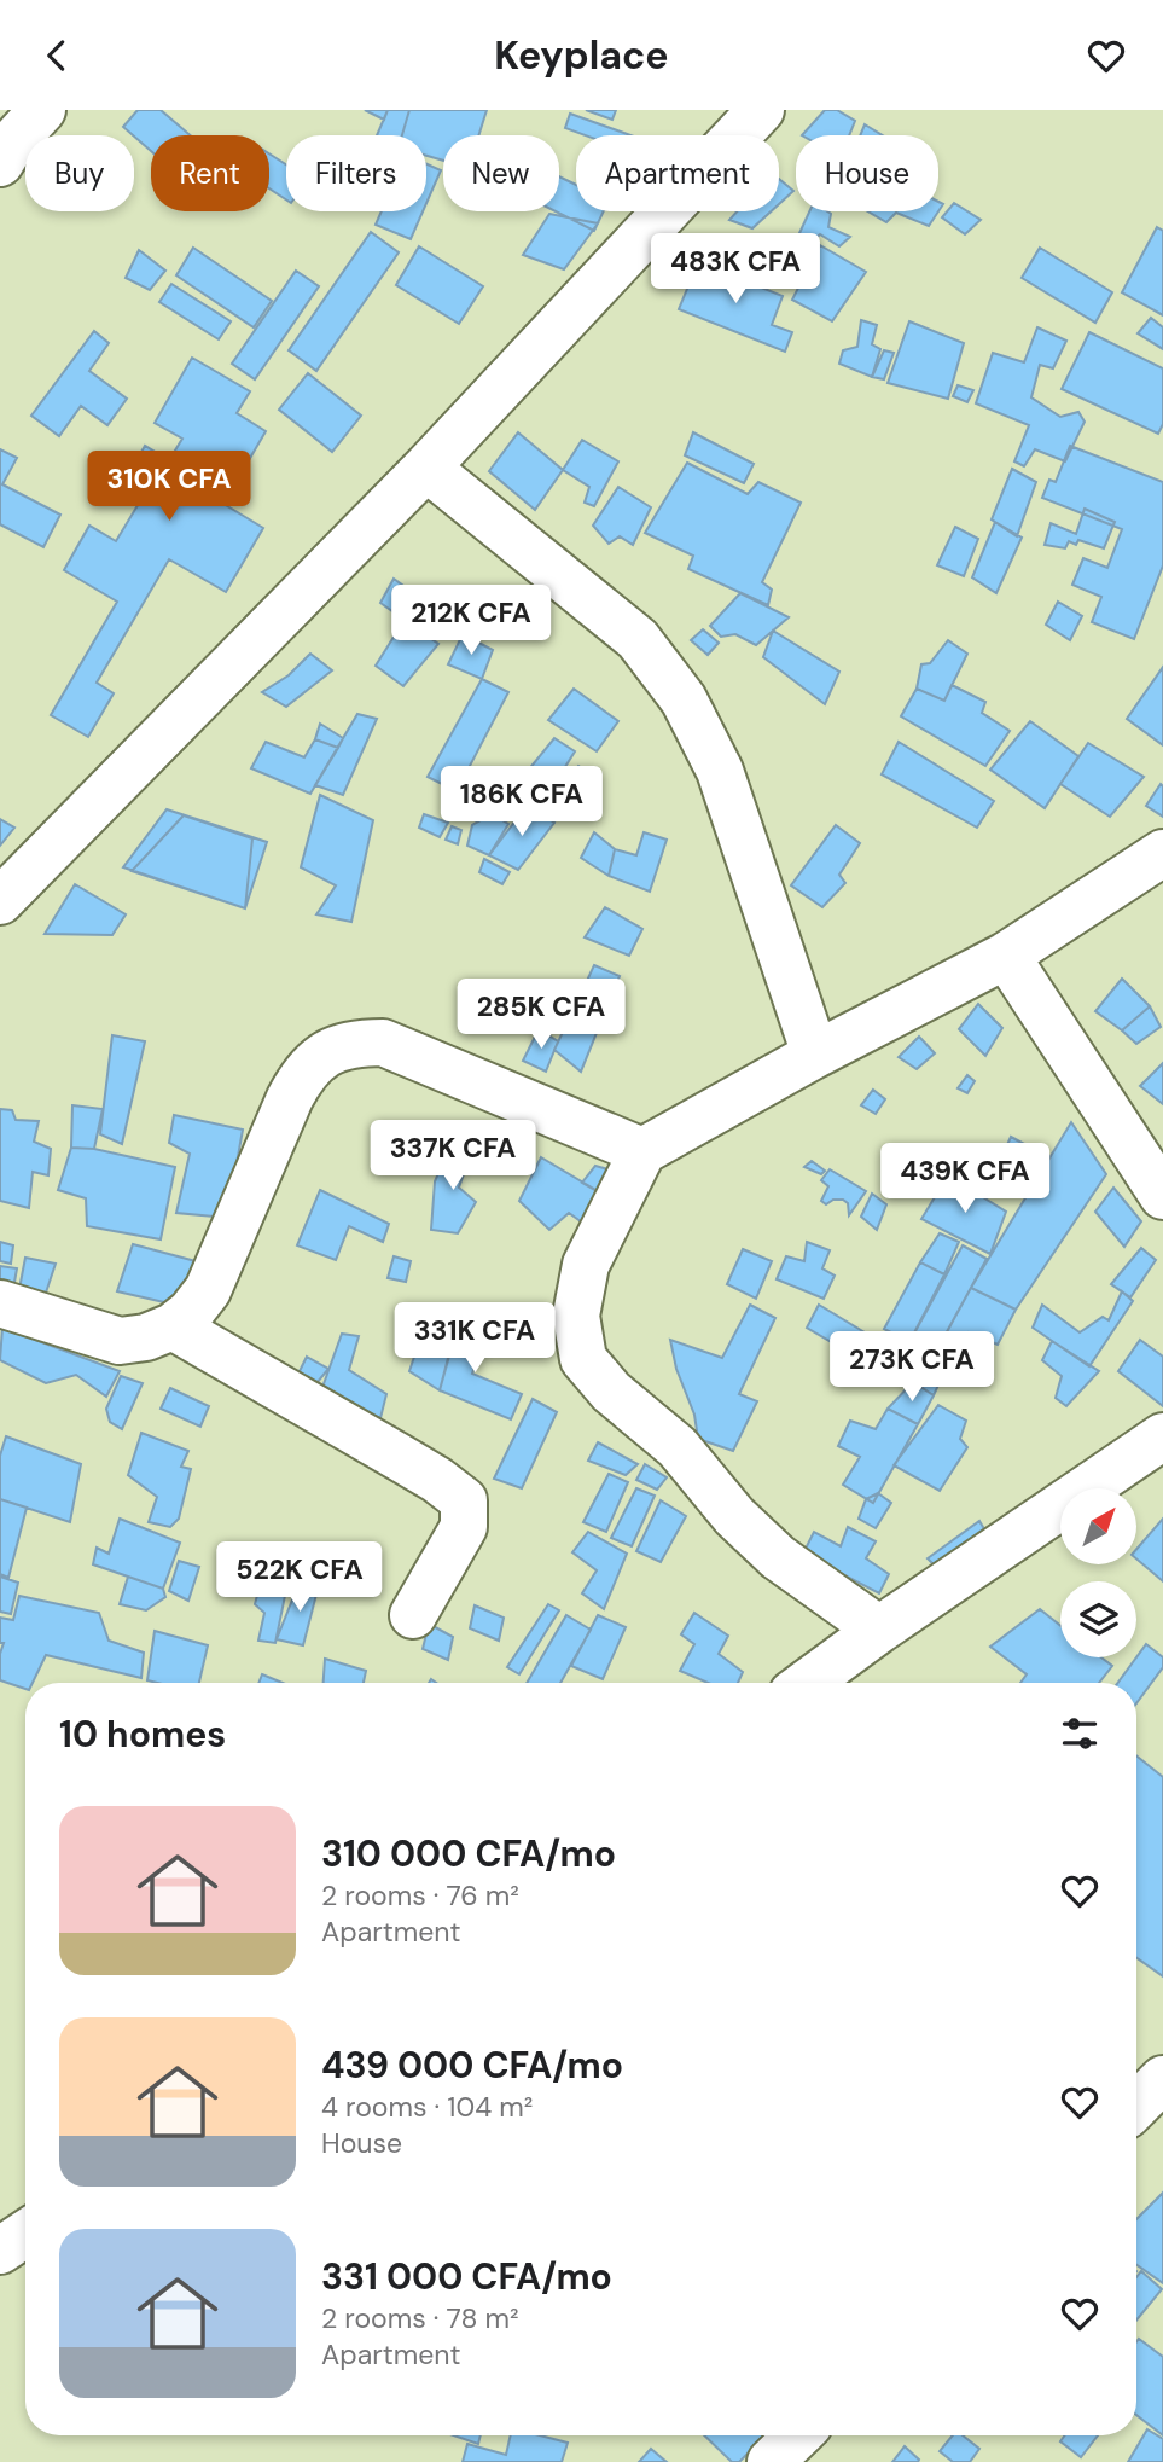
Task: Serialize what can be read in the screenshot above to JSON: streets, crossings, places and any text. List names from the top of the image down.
{
  "north": "top right",
  "page": {
    "header": "Keyplace",
    "chip": [
      "Buy",
      "Rent",
      "Filters",
      "New",
      "Apartment",
      "House"
    ],
    "price": [
      "483K CFA",
      "310K CFA",
      "212K CFA",
      "186K CFA",
      "285K CFA",
      "337K CFA",
      "439K CFA",
      "331K CFA",
      "273K CFA",
      "522K CFA"
    ],
    "heading": "10 homes",
    "list": [
      {
        "name": "310 000 CFA/mo",
        "note": "2 rooms · 76 m² · Apartment"
      },
      {
        "name": "439 000 CFA/mo",
        "note": "4 rooms · 104 m² · House"
      },
      {
        "name": "331 000 CFA/mo",
        "note": "2 rooms · 78 m² · Apartment"
      }
    ]
  }
}
